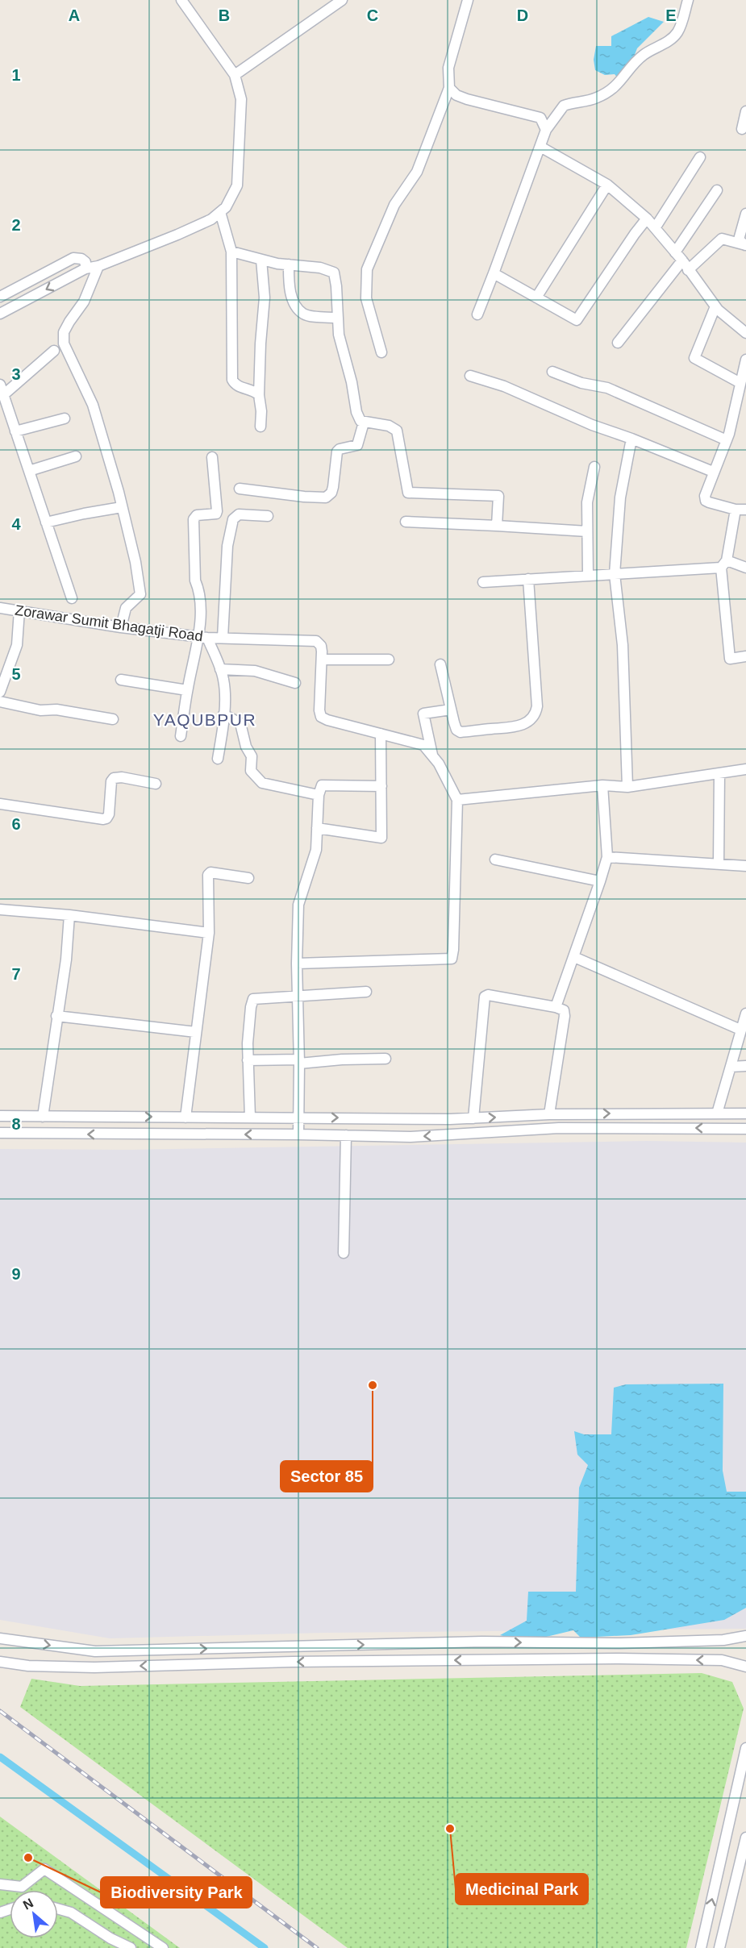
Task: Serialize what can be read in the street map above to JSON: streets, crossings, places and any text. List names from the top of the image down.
{
  "streets": {
    "street": ["Zorawar Sumit Bhagatji Road"]
  },
  "districts": ["YAQUBPUR"],
  "places": ["Sector 85", "Medicinal Park", "Biodiversity Park"],
  "north": "top left",
  "grid": {
    "columns": [
      "A",
      "B",
      "C",
      "D",
      "E"
    ],
    "rows": [
      "1",
      "2",
      "3",
      "4",
      "5",
      "6",
      "7",
      "8",
      "9"
    ]
  }
}
